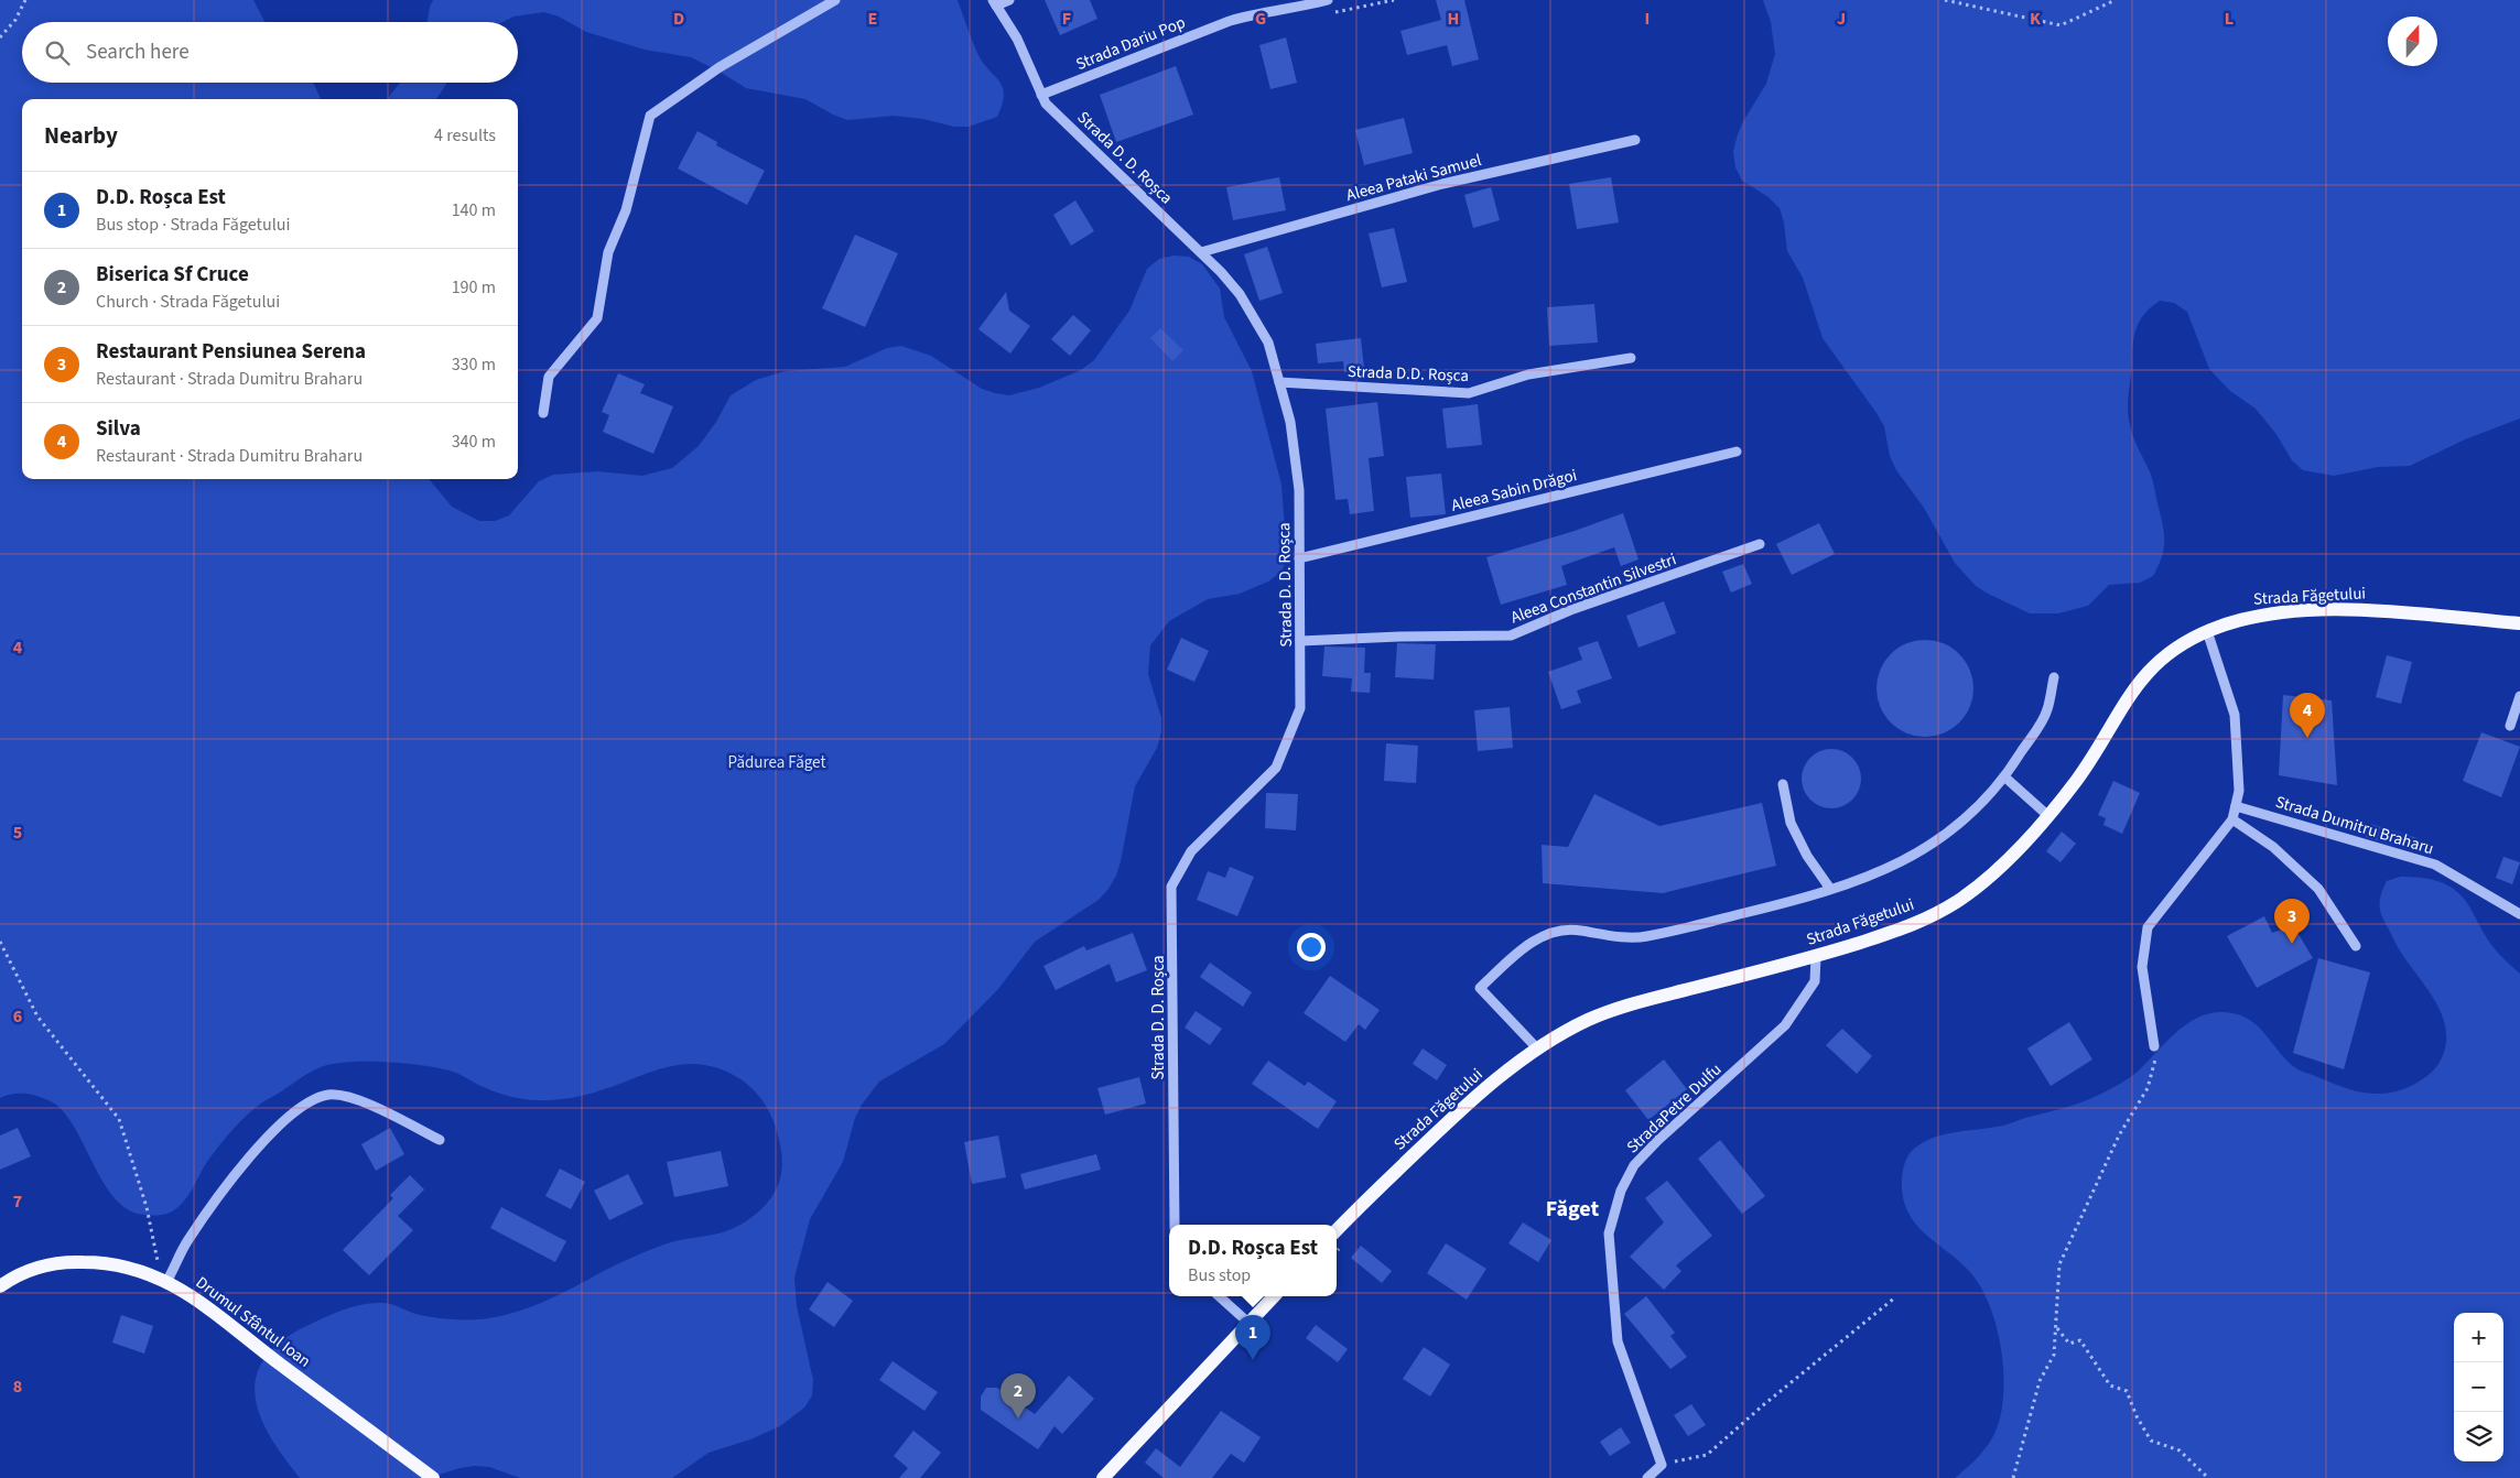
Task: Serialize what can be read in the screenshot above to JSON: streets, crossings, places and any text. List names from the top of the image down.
{
  "streets": {
    "main road": ["Strada Făgetului", "Drumul Sfântul Ioan"],
    "street": [
      "Strada Dariu Pop",
      "Strada D. D. Roșca",
      "Aleea Pataki Samuel",
      "Strada D.D. Roșca",
      "Aleea Sabin Drăgoi",
      "Aleea Constantin Silvestri",
      "Strada Dumitru Braharu",
      "StradaPetre Dulfu"
    ]
  },
  "crossings": [
    ["Strada Dariu Pop", "Strada D. D. Roșca"],
    ["Strada D. D. Roșca", "Aleea Pataki Samuel"],
    ["Strada D. D. Roșca", "Strada D.D. Roșca"],
    ["Strada D. D. Roșca", "Aleea Sabin Drăgoi"],
    ["Strada D. D. Roșca", "Aleea Constantin Silvestri"],
    ["Strada Făgetului", "StradaPetre Dulfu"]
  ],
  "districts": ["Făget"],
  "parks": ["Pădurea Făget"],
  "north": "top",
  "page": {
    "search": "Search here",
    "heading": ["Nearby", "4 results"],
    "list": [
      {
        "mark": "1",
        "name": "D.D. Roșca Est",
        "note": "Bus stop · Strada Făgetului",
        "value": "140 m"
      },
      {
        "mark": "2",
        "name": "Biserica Sf Cruce",
        "note": "Church · Strada Făgetului",
        "value": "190 m"
      },
      {
        "mark": "3",
        "name": "Restaurant Pensiunea Serena",
        "note": "Restaurant · Strada Dumitru Braharu",
        "value": "330 m"
      },
      {
        "mark": "4",
        "name": "Silva",
        "note": "Restaurant · Strada Dumitru Braharu",
        "value": "340 m"
      }
    ],
    "pins": [
      "4",
      "3",
      "1",
      "2"
    ],
    "popup": ["D.D. Roșca Est", "Bus stop"],
    "map_buttons": ["+", "−"]
  },
  "grid": {
    "columns": [
      "D",
      "E",
      "F",
      "G",
      "H",
      "I",
      "J",
      "K",
      "L"
    ],
    "rows": [
      "4",
      "5",
      "6",
      "7",
      "8"
    ]
  }
}
